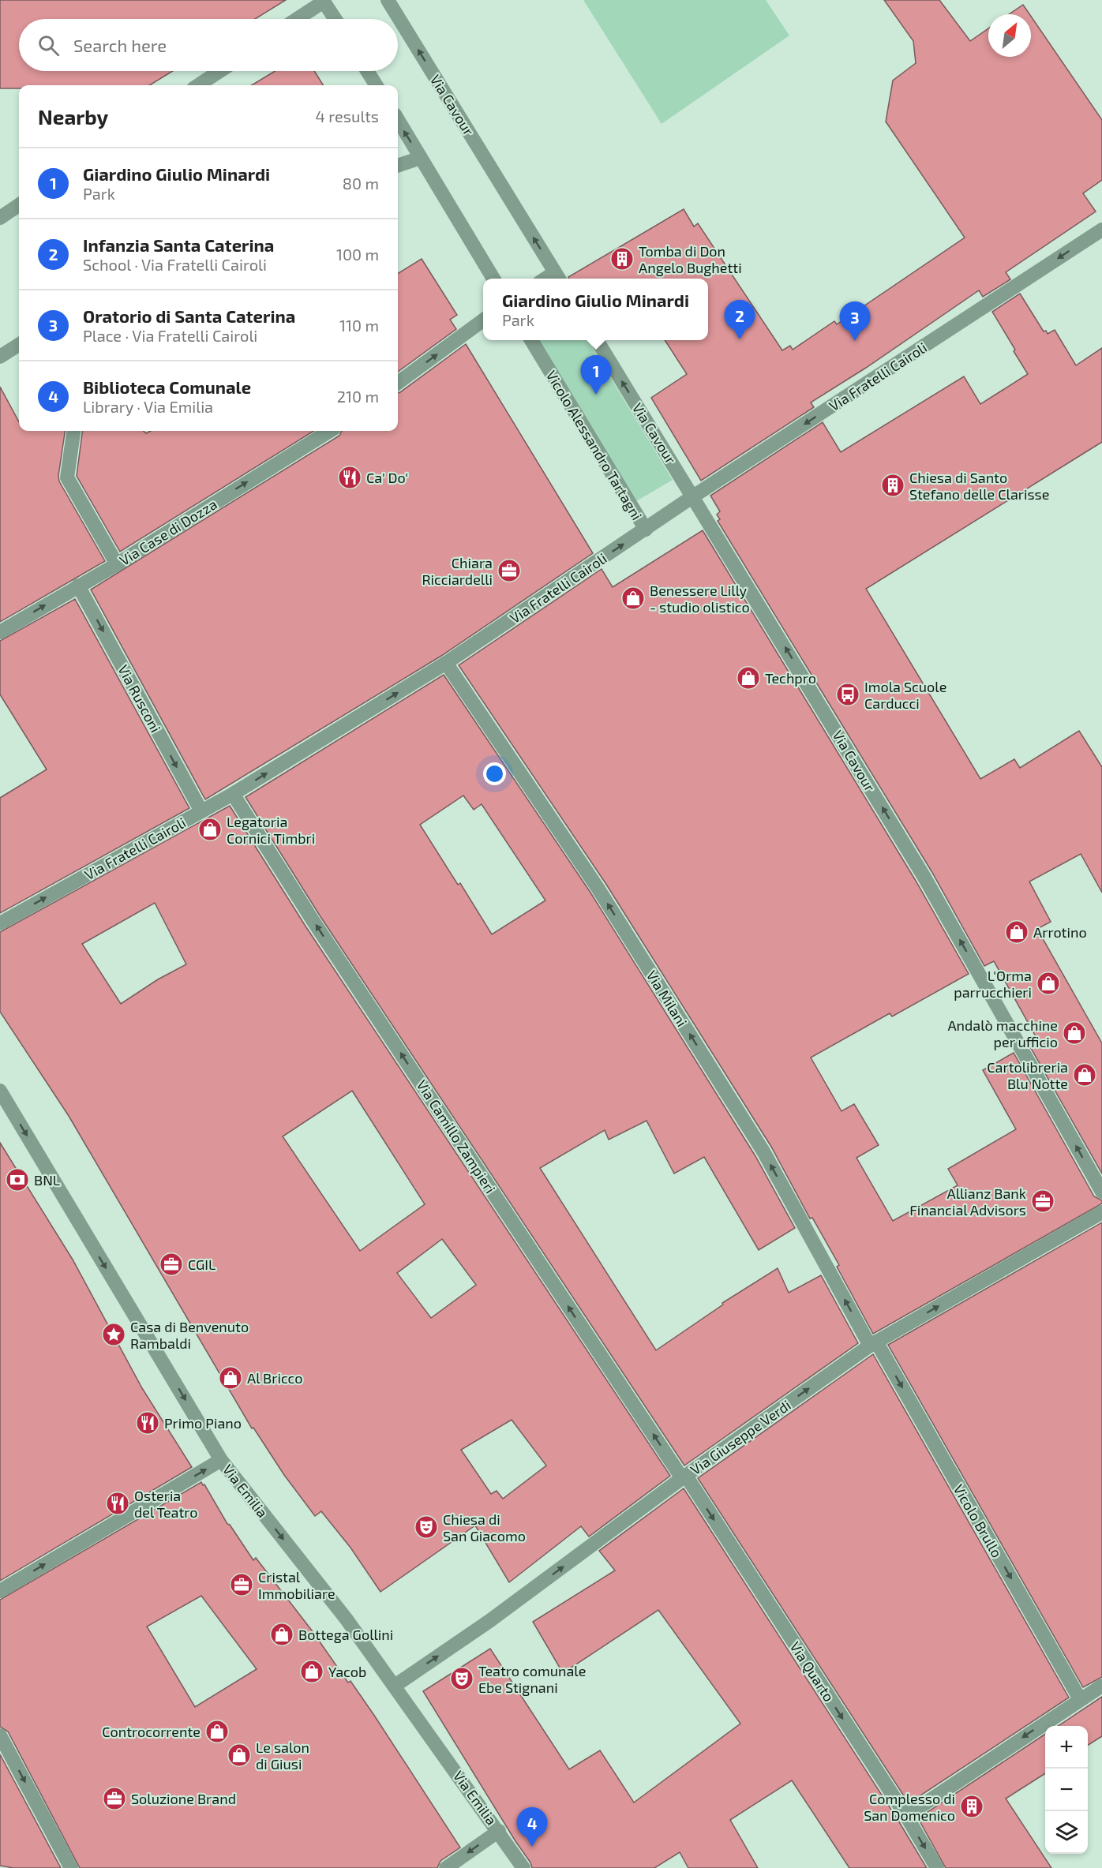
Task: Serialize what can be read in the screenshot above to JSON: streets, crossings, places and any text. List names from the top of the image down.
{
  "streets": {
    "street": [
      "Via Cavour",
      "Via Fratelli Cairoli",
      "Vicolo Alessandro Tartagni",
      "Via Case di Dozza",
      "Via Rusconi",
      "Via Milani",
      "Via Camillo Zampieri",
      "Via Giuseppe Verdi",
      "Via Emilia",
      "Vicolo Brullo",
      "Via Quarto"
    ]
  },
  "crossings": [
    ["Via Cavour", "Via Fratelli Cairoli"],
    ["Via Fratelli Cairoli", "Vicolo Alessandro Tartagni"],
    ["Via Fratelli Cairoli", "Via Rusconi"],
    ["Via Fratelli Cairoli", "Via Milani"],
    ["Via Fratelli Cairoli", "Via Camillo Zampieri"],
    ["Via Case di Dozza", "Via Rusconi"],
    ["Via Milani", "Via Giuseppe Verdi"],
    ["Via Milani", "Vicolo Brullo"],
    ["Via Camillo Zampieri", "Via Giuseppe Verdi"],
    ["Via Camillo Zampieri", "Via Quarto"],
    ["Via Giuseppe Verdi", "Via Emilia"],
    ["Via Giuseppe Verdi", "Vicolo Brullo"],
    ["Via Giuseppe Verdi", "Via Quarto"]
  ],
  "one_way": [
    "Via Cavour",
    "Via Case di Dozza",
    "Via Rusconi",
    "Via Milani",
    "Via Camillo Zampieri",
    "Via Giuseppe Verdi",
    "Via Emilia",
    "Vicolo Brullo",
    "Via Quarto"
  ],
  "places": {
    "building": ["Tomba di Don Angelo Bughetti", "Chiesa di Santo Stefano delle Clarisse", "Complesso di San Domenico"],
    "restaurant": ["Ca' Do'", "Primo Piano", "Osteria del Teatro"],
    "office": [
      "Chiara Ricciardelli",
      "Allianz Bank Financial Advisors",
      "CGIL",
      "Cristal Immobiliare",
      "Soluzione Brand"
    ],
    "shop": [
      "Benessere Lilly - studio olistico",
      "Techpro",
      "Legatoria Cornici Timbri",
      "Arrotino",
      "L'Orma parrucchieri",
      "Andalò macchine per ufficio",
      "Cartolibreria Blu Notte",
      "Al Bricco",
      "Bottega Gollini",
      "Yacob",
      "Controcorrente",
      "Le salon di Giusi"
    ],
    "bus stop": ["Imola Scuole Carducci"],
    "bank": ["BNL"],
    "place": ["Casa di Benvenuto Rambaldi"],
    "theatre": ["Chiesa di San Giacomo", "Teatro comunale Ebe Stignani"]
  },
  "north": "top right",
  "page": {
    "search": "Search here",
    "heading": ["Nearby", "4 results"],
    "list": [
      {
        "mark": "1",
        "name": "Giardino Giulio Minardi",
        "note": "Park",
        "value": "80 m"
      },
      {
        "mark": "2",
        "name": "Infanzia Santa Caterina",
        "note": "School · Via Fratelli Cairoli",
        "value": "100 m"
      },
      {
        "mark": "3",
        "name": "Oratorio di Santa Caterina",
        "note": "Place · Via Fratelli Cairoli",
        "value": "110 m"
      },
      {
        "mark": "4",
        "name": "Biblioteca Comunale",
        "note": "Library · Via Emilia",
        "value": "210 m"
      }
    ],
    "popup": ["Giardino Giulio Minardi", "Park"],
    "pins": [
      "2",
      "3",
      "1",
      "4"
    ],
    "map_buttons": ["+", "−"]
  }
}
